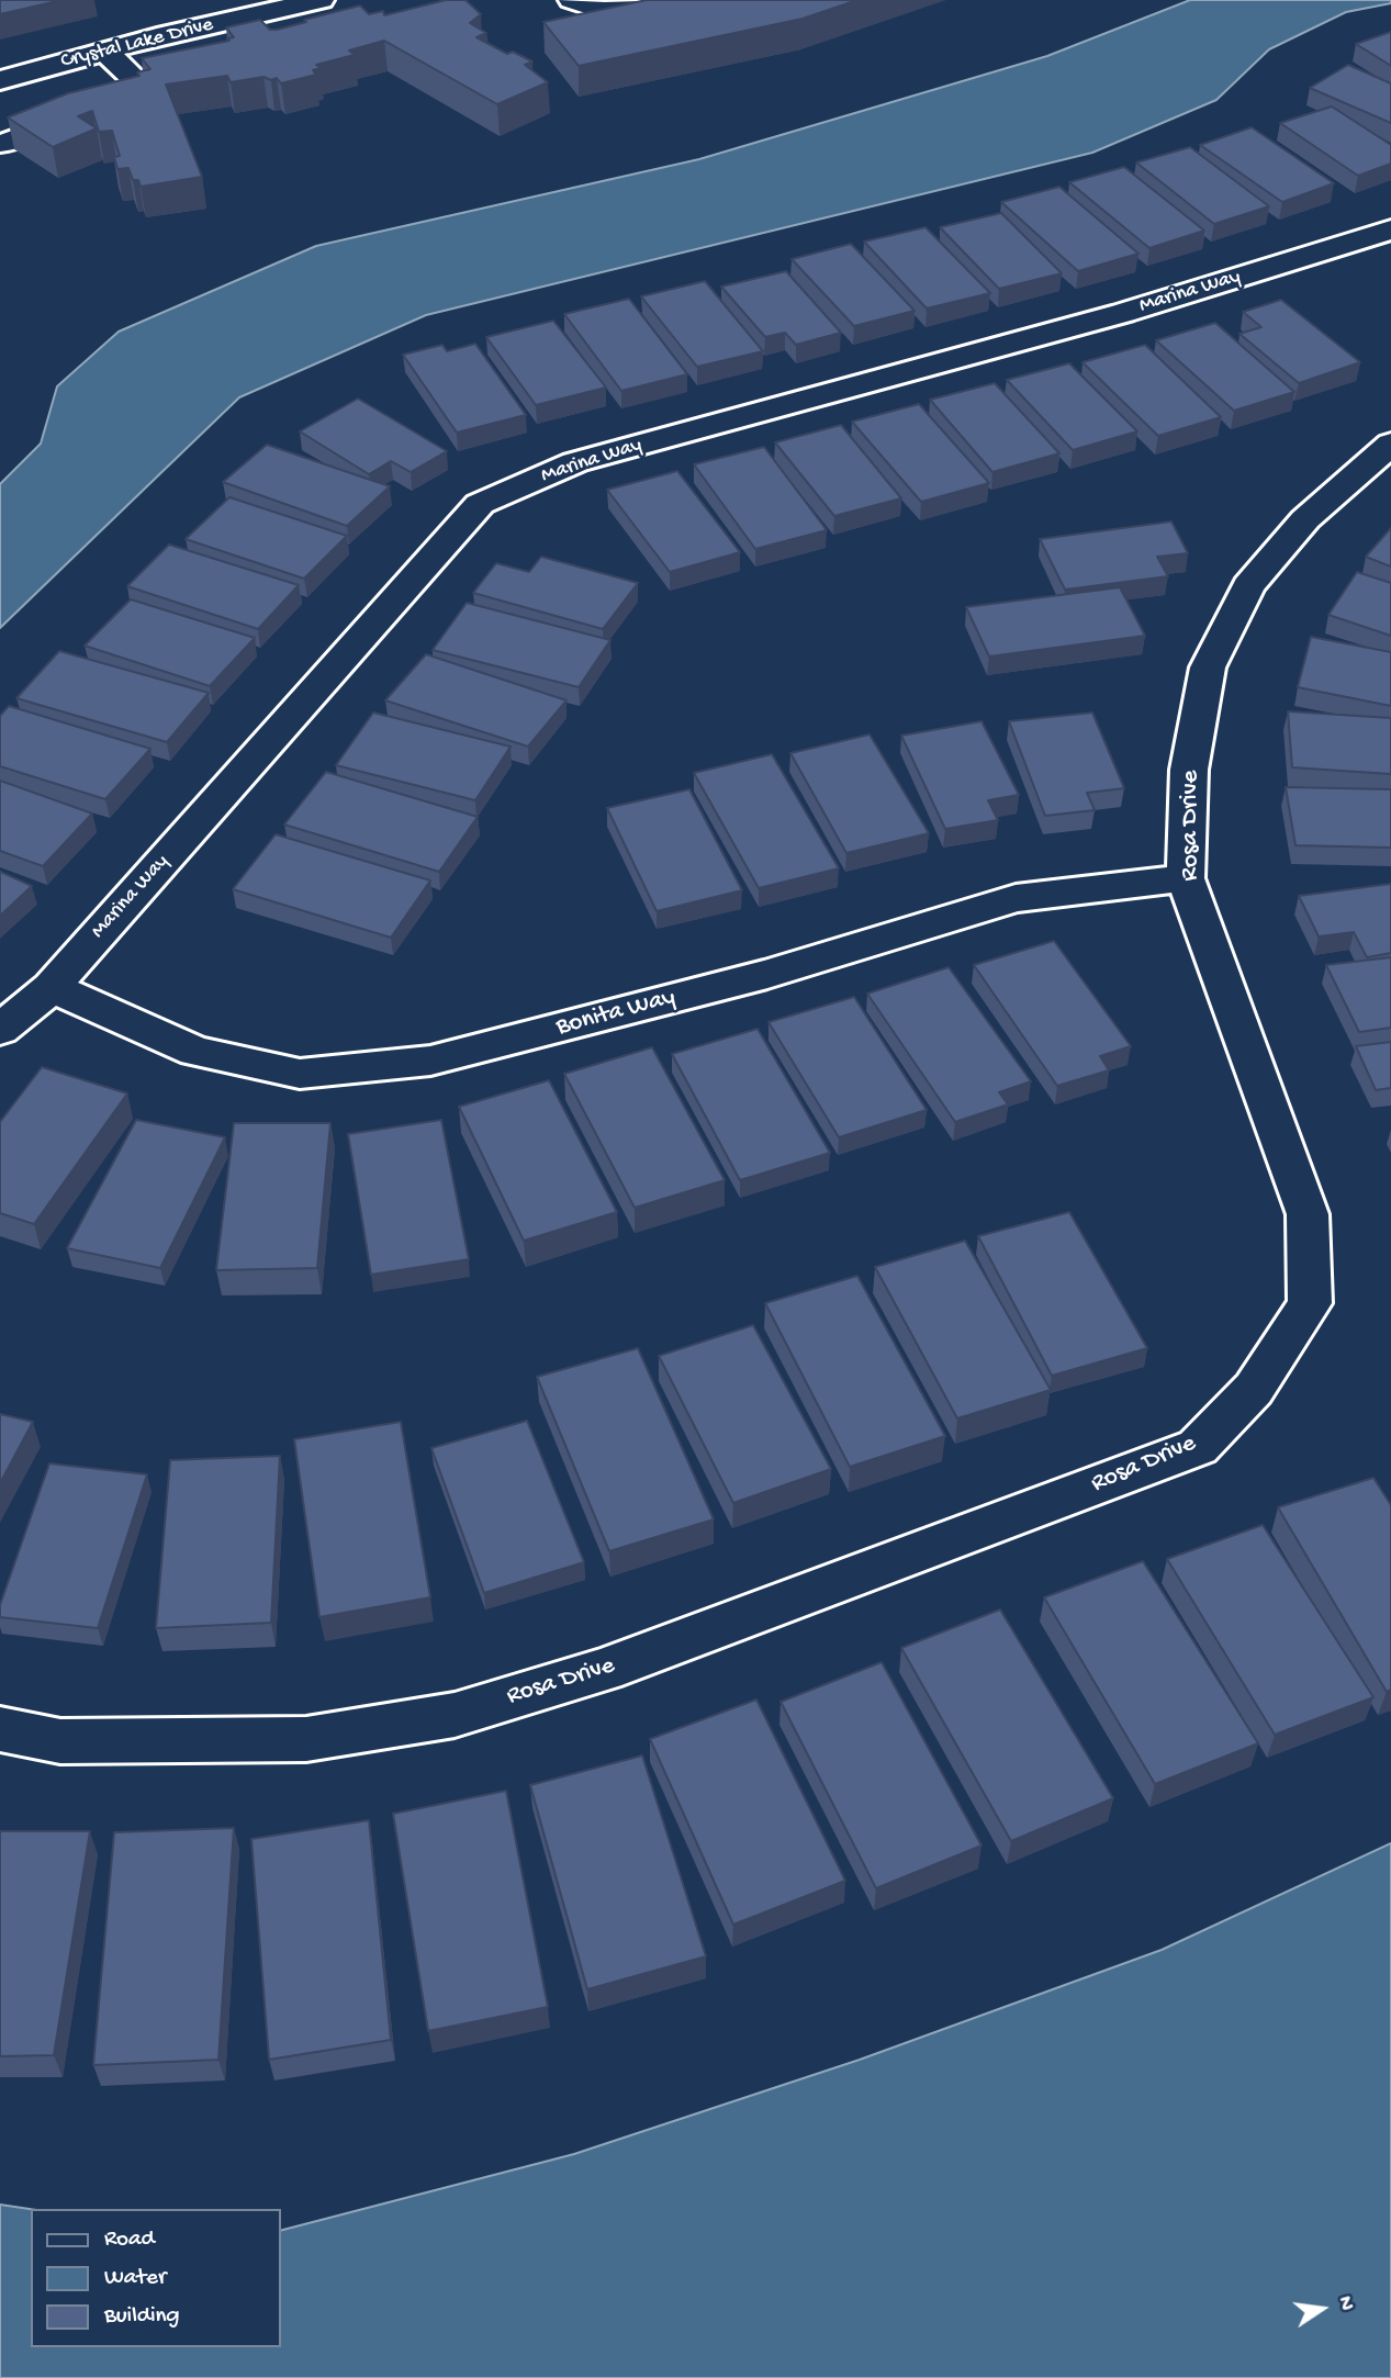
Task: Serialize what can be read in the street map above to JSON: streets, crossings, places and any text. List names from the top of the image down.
{
  "streets": {
    "street": [
      "Crystal Lake Drive",
      "Marina Way",
      "Rosa Drive",
      "Bonita Way"
    ]
  },
  "crossings": [
    ["Marina Way", "Bonita Way"],
    ["Rosa Drive", "Bonita Way"]
  ],
  "legend": ["Road", "Water", "Building"],
  "north": "right"
}
